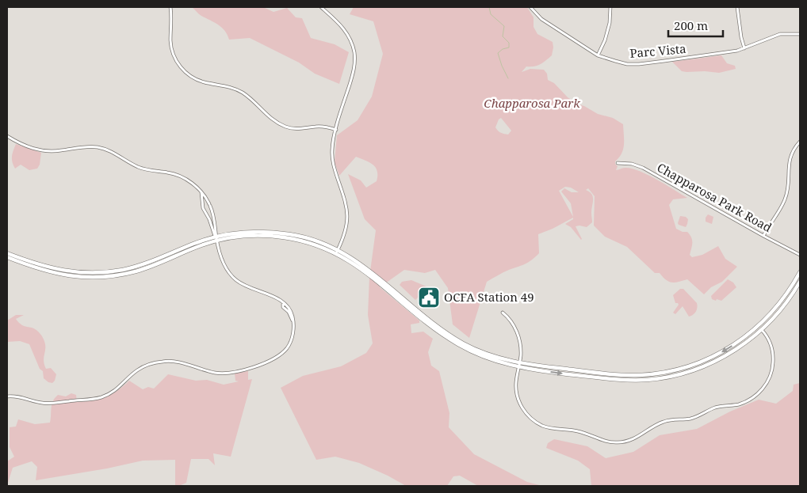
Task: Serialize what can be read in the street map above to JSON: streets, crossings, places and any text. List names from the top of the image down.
{
  "streets": {
    "street": ["Parc Vista", "Chapparosa Park Road"]
  },
  "parks": ["Chapparosa Park"],
  "places": {
    "public building": ["OCFA Station 49"]
  },
  "scale_bar": "200 m"
}
